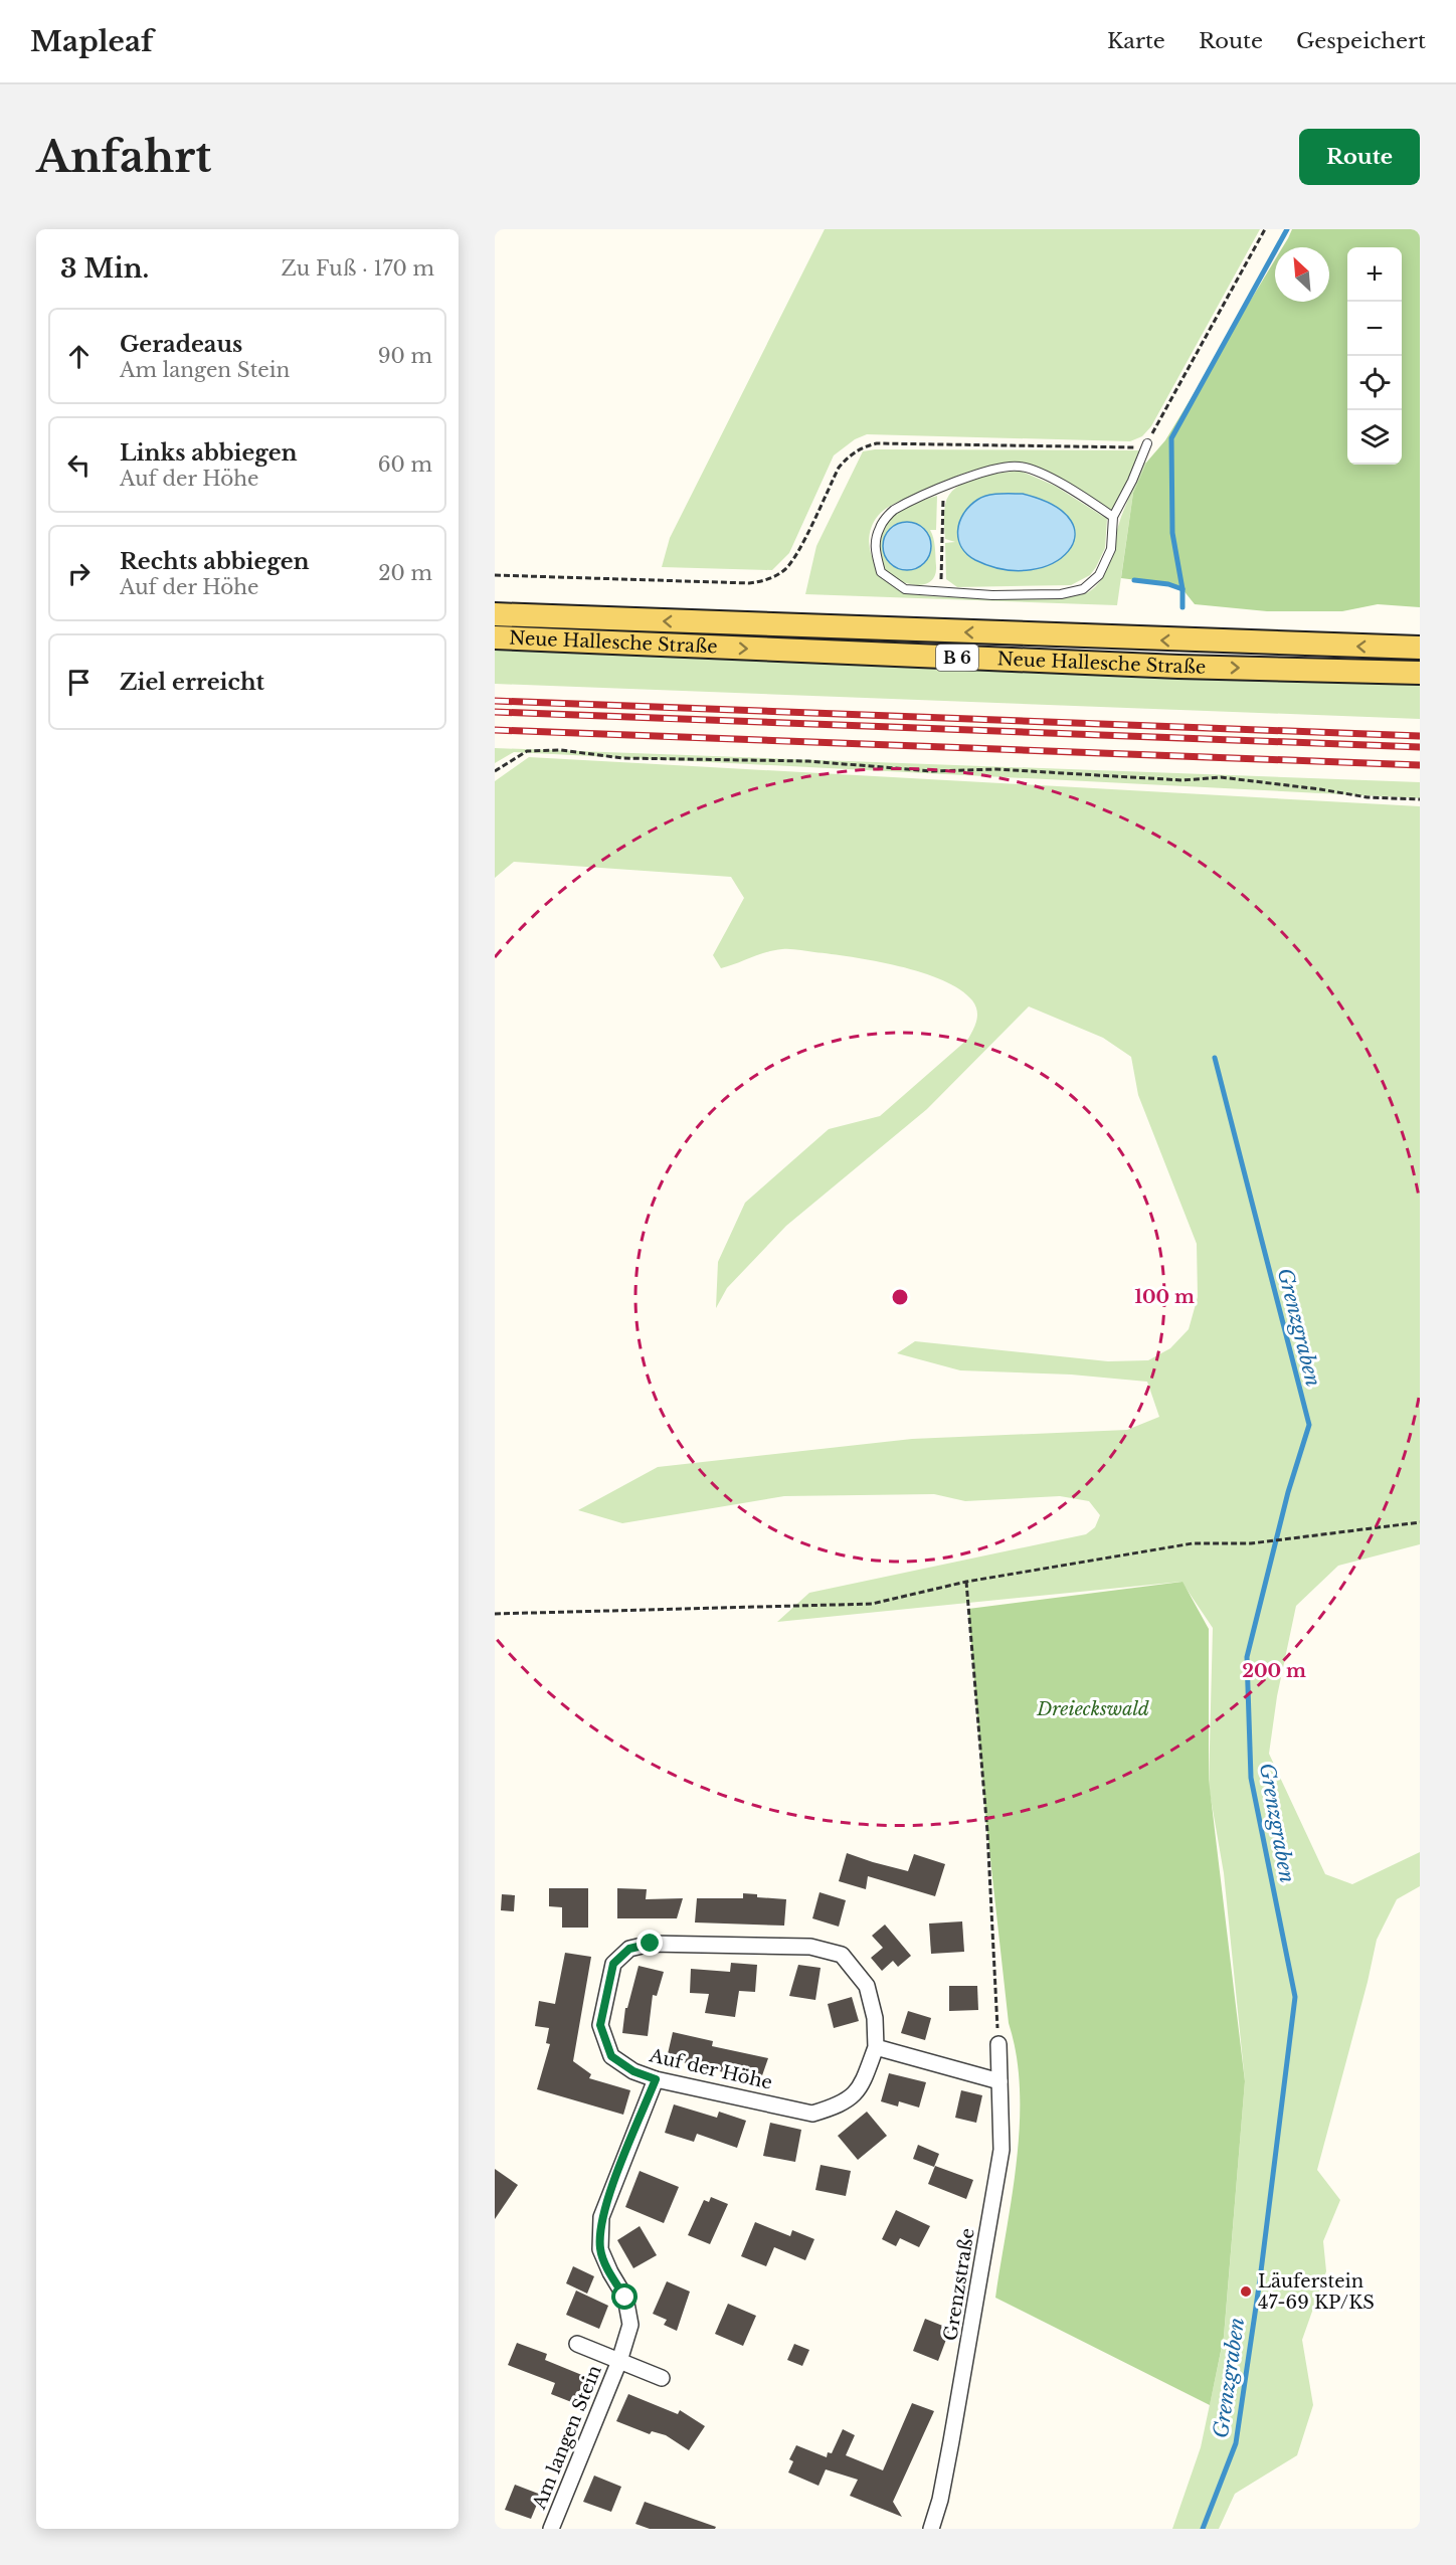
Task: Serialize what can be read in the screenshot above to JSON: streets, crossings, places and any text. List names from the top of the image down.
{
  "streets": {
    "main road": ["Neue Hallesche Straße", "B 6"],
    "street": ["Auf der Höhe", "Grenzstraße", "Am langen Stein"]
  },
  "crossings": [
    ["Auf der Höhe", "Am langen Stein"]
  ],
  "water": ["Grenzgraben"],
  "parks": ["Dreieckswald"],
  "places": ["Läuferstein 47-69 KP/KS"],
  "north": "top left",
  "page": {
    "header": "Mapleaf",
    "nav": ["Karte", "Route", "Gespeichert"],
    "buttons": "Route",
    "title": "Anfahrt",
    "heading": ["3 Min.", "Zu Fuß · 170 m"],
    "map_buttons": ["+", "−"],
    "list": [
      ["Geradeaus", "Am langen Stein", "90 m"],
      ["Links abbiegen", "Auf der Höhe", "60 m"],
      ["Rechts abbiegen", "Auf der Höhe", "20 m"],
      "Ziel erreicht"
    ]
  },
  "rings": ["100 m", "200 m"]
}
